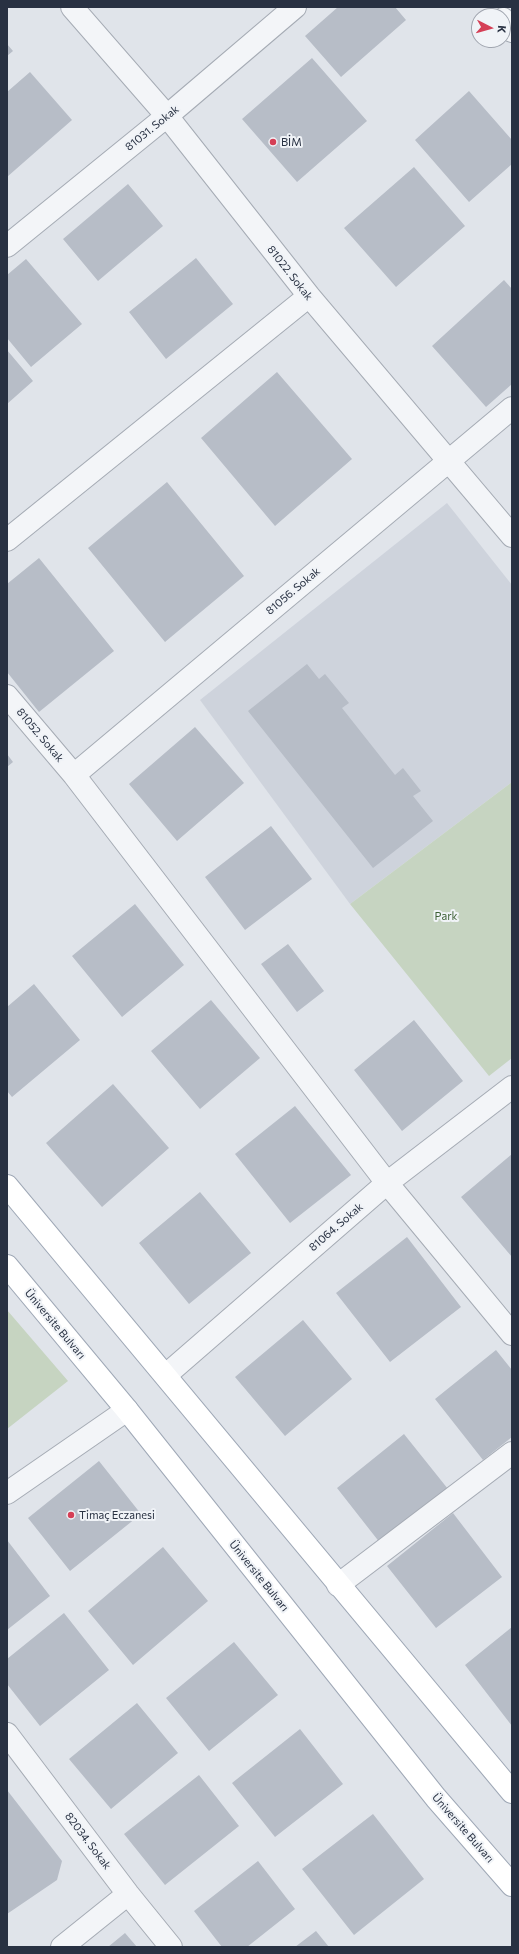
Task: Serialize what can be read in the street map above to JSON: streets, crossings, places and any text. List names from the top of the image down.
{
  "streets": {
    "main road": ["Üniversite Bulvarı"],
    "street": [
      "81031. Sokak",
      "81022. Sokak",
      "81056. Sokak",
      "81052. Sokak",
      "81064. Sokak",
      "82034. Sokak"
    ]
  },
  "crossings": [
    ["81031. Sokak", "81022. Sokak"],
    ["81022. Sokak", "81056. Sokak"],
    ["81056. Sokak", "81052. Sokak"],
    ["81052. Sokak", "81064. Sokak"]
  ],
  "parks": ["Park"],
  "places": ["BİM", "Timaç Eczanesi"],
  "north": "right"
}
